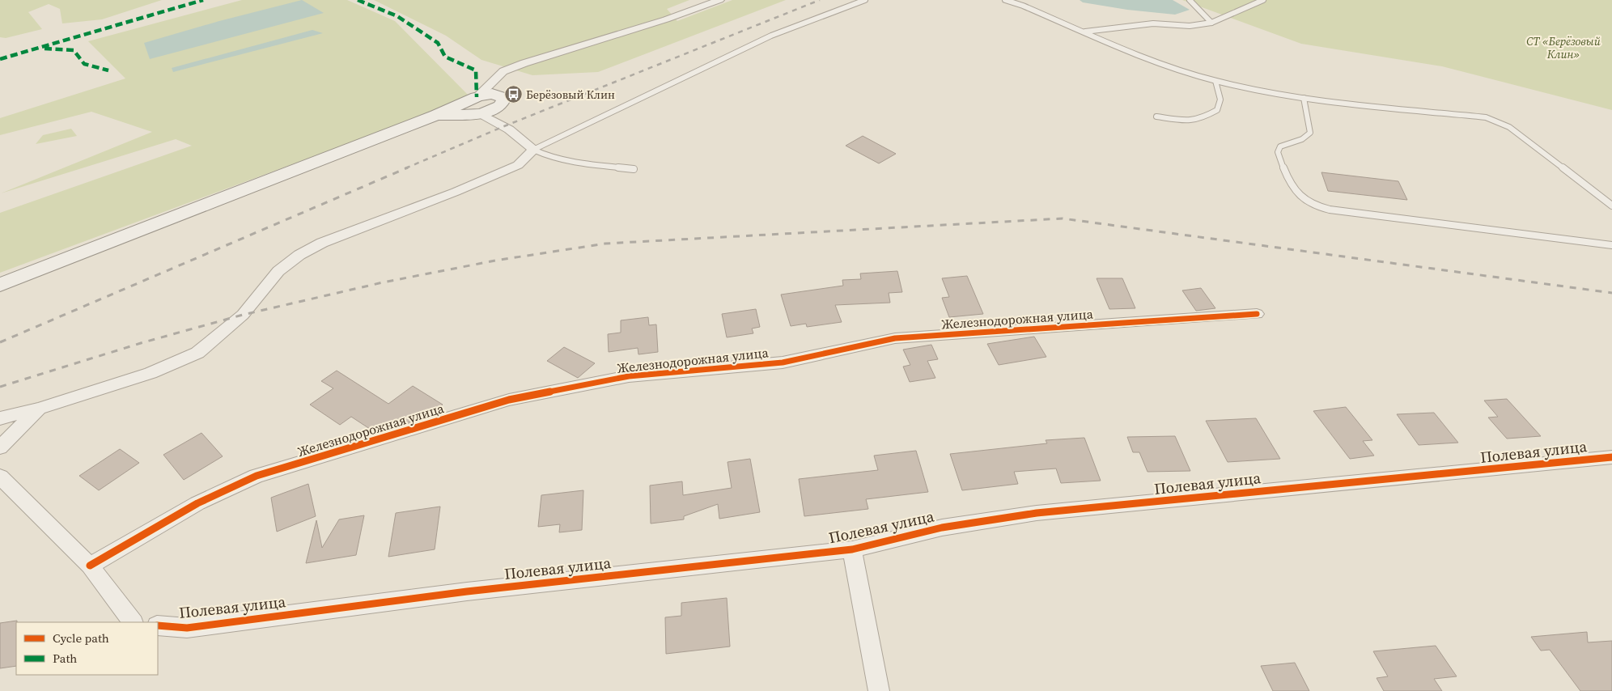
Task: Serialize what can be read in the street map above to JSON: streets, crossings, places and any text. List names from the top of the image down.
{
  "streets": {
    "street": ["Железнодорожная улица", "Полевая улица"]
  },
  "parks": ["СТ «Берёзовый Клин»"],
  "places": {
    "bus stop": ["Берёзовый Клин"]
  },
  "legend": ["Cycle path", "Path"]
}
